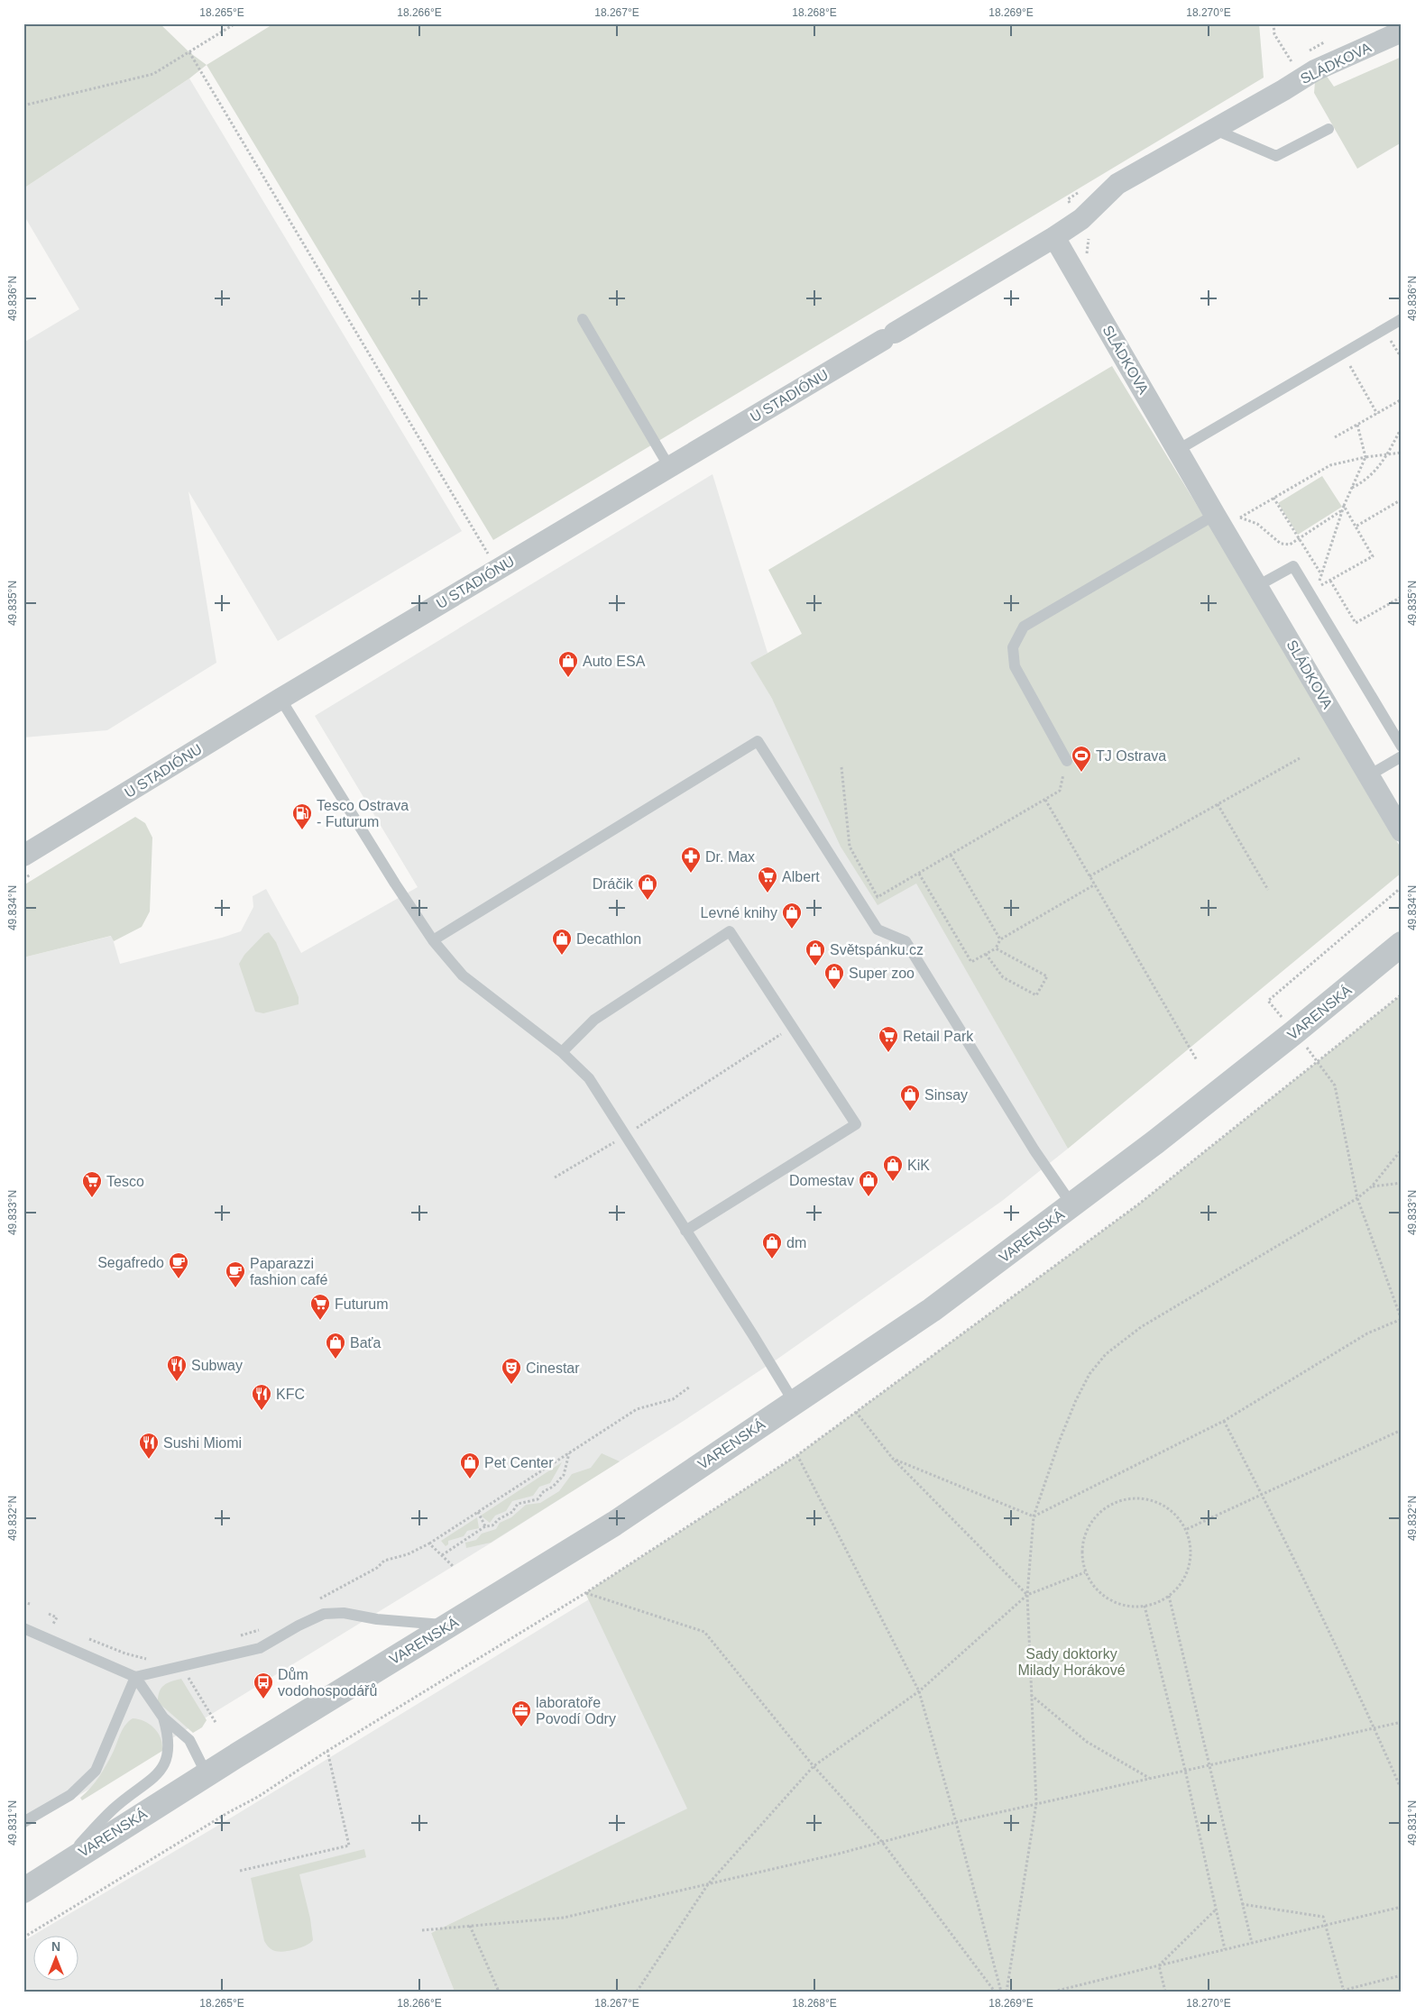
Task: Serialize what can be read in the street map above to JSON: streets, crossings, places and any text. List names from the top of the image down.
{
  "streets": {
    "street": ["SLÁDKOVA", "U STADIÓNU", "VARENSKÁ"]
  },
  "crossings": [
    ["SLÁDKOVA", "U STADIÓNU"]
  ],
  "parks": ["Sady doktorky Milady Horákové"],
  "places": {
    "shop": [
      "Auto ESA",
      "Dráčik",
      "Levné knihy",
      "Decathlon",
      "Světspánku.cz",
      "Super zoo",
      "Sinsay",
      "KiK",
      "Domestav",
      "dm",
      "Baťa",
      "Pet Center"
    ],
    "sports": ["TJ Ostrava"],
    "fuel station": ["Tesco Ostrava - Futurum"],
    "pharmacy": ["Dr. Max"],
    "supermarket": [
      "Albert",
      "Retail Park",
      "Tesco",
      "Futurum"
    ],
    "cafe": ["Segafredo", "Paparazzi fashion café"],
    "restaurant": ["Subway", "KFC", "Sushi Miomi"],
    "theatre": ["Cinestar"],
    "bus stop": ["Dům vodohospodářů"],
    "office": ["laboratoře Povodí Odry"]
  },
  "north": "top",
  "coordinates": [
    "18.265°E",
    "18.266°E",
    "18.267°E",
    "18.268°E",
    "18.269°E",
    "18.270°E",
    "49.836°N",
    "49.835°N",
    "49.834°N",
    "49.833°N",
    "49.832°N",
    "49.831°N"
  ]
}
